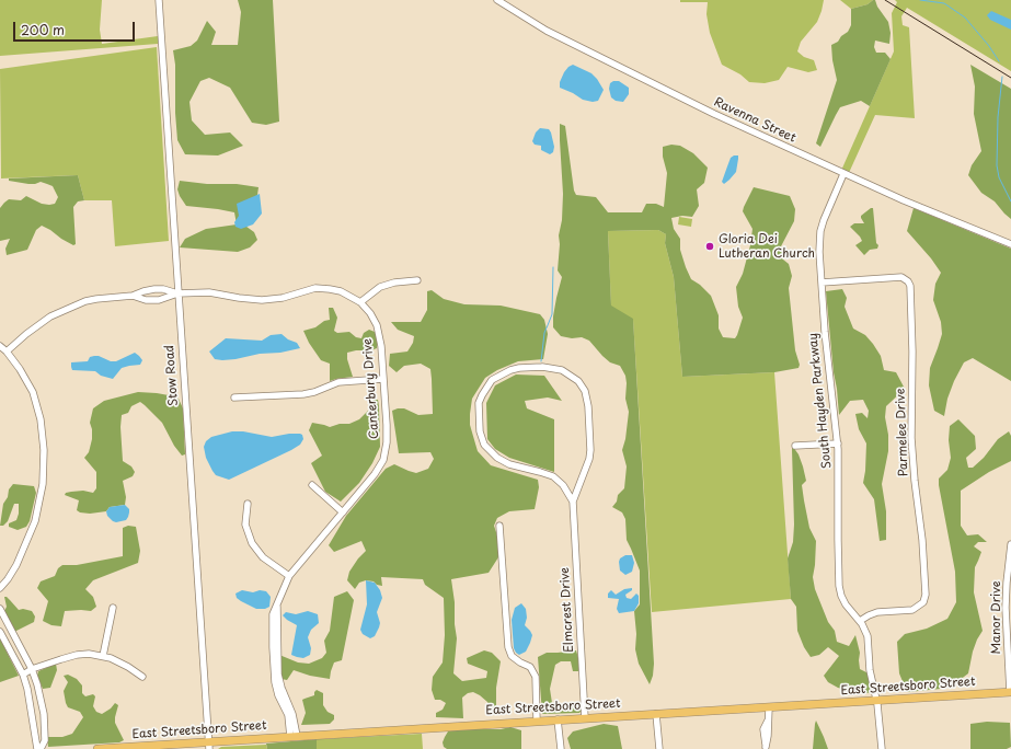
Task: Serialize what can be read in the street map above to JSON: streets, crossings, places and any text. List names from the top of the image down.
{
  "streets": {
    "main road": ["East Streetsboro Street"],
    "street": [
      "Ravenna Street",
      "Stow Road",
      "Canterbury Drive",
      "South Hayden Parkway",
      "Parmelee Drive",
      "Elmcrest Drive",
      "Manor Drive"
    ]
  },
  "crossings": [
    ["Ravenna Street", "South Hayden Parkway"],
    ["Stow Road", "Canterbury Drive"],
    ["Stow Road", "East Streetsboro Street"],
    ["Canterbury Drive", "East Streetsboro Street"],
    ["South Hayden Parkway", "Parmelee Drive"],
    ["South Hayden Parkway", "East Streetsboro Street"],
    ["Elmcrest Drive", "East Streetsboro Street"],
    ["Manor Drive", "East Streetsboro Street"]
  ],
  "places": ["Gloria Dei Lutheran Church"],
  "scale_bar": "200 m"
}
